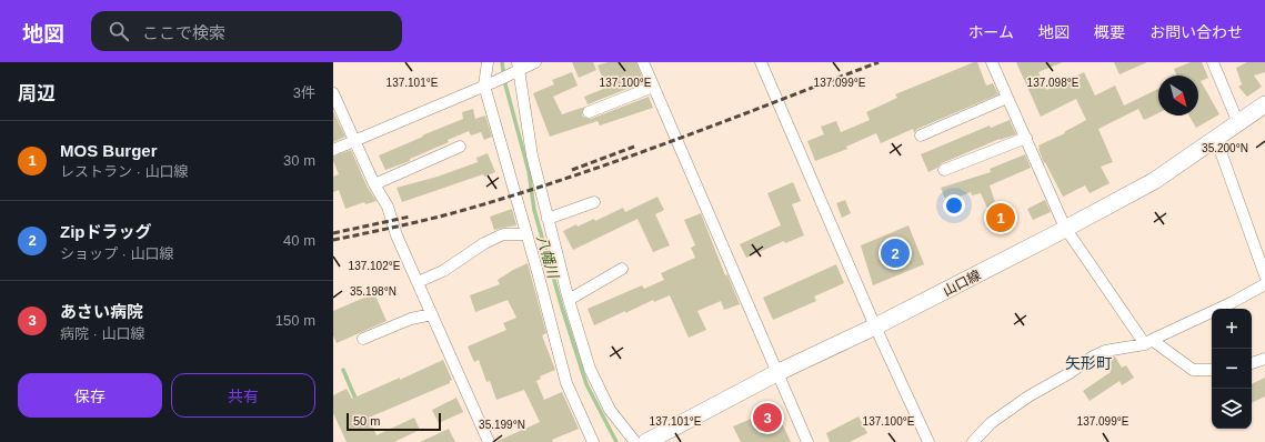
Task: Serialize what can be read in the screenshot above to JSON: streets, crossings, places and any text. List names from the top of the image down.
{
  "streets": {
    "street": ["山口線"]
  },
  "districts": ["矢形町"],
  "water": ["八幡川"],
  "scale_bar": "50 m",
  "north": "bottom right",
  "page": {
    "header": "地図",
    "search": "ここで検索",
    "nav": [
      "ホーム",
      "地図",
      "概要",
      "お問い合わせ"
    ],
    "heading": ["周辺", "3件"],
    "list": [
      {
        "mark": "1",
        "name": "MOS Burger",
        "note": "レストラン · 山口線",
        "value": "30 m"
      },
      {
        "mark": "2",
        "name": "Zipドラッグ",
        "note": "ショップ · 山口線",
        "value": "40 m"
      },
      {
        "mark": "3",
        "name": "あさい病院",
        "note": "病院 · 山口線",
        "value": "150 m"
      }
    ],
    "pins": ["1", "2", "3"],
    "map_buttons": ["+", "−"],
    "buttons": ["保存", "共有"],
    "scale": "50 m"
  },
  "coordinates": [
    "137.101°E",
    "137.100°E",
    "137.099°E",
    "137.098°E",
    "35.200°N",
    "137.102°E",
    "35.198°N",
    "35.199°N"
  ]
}
